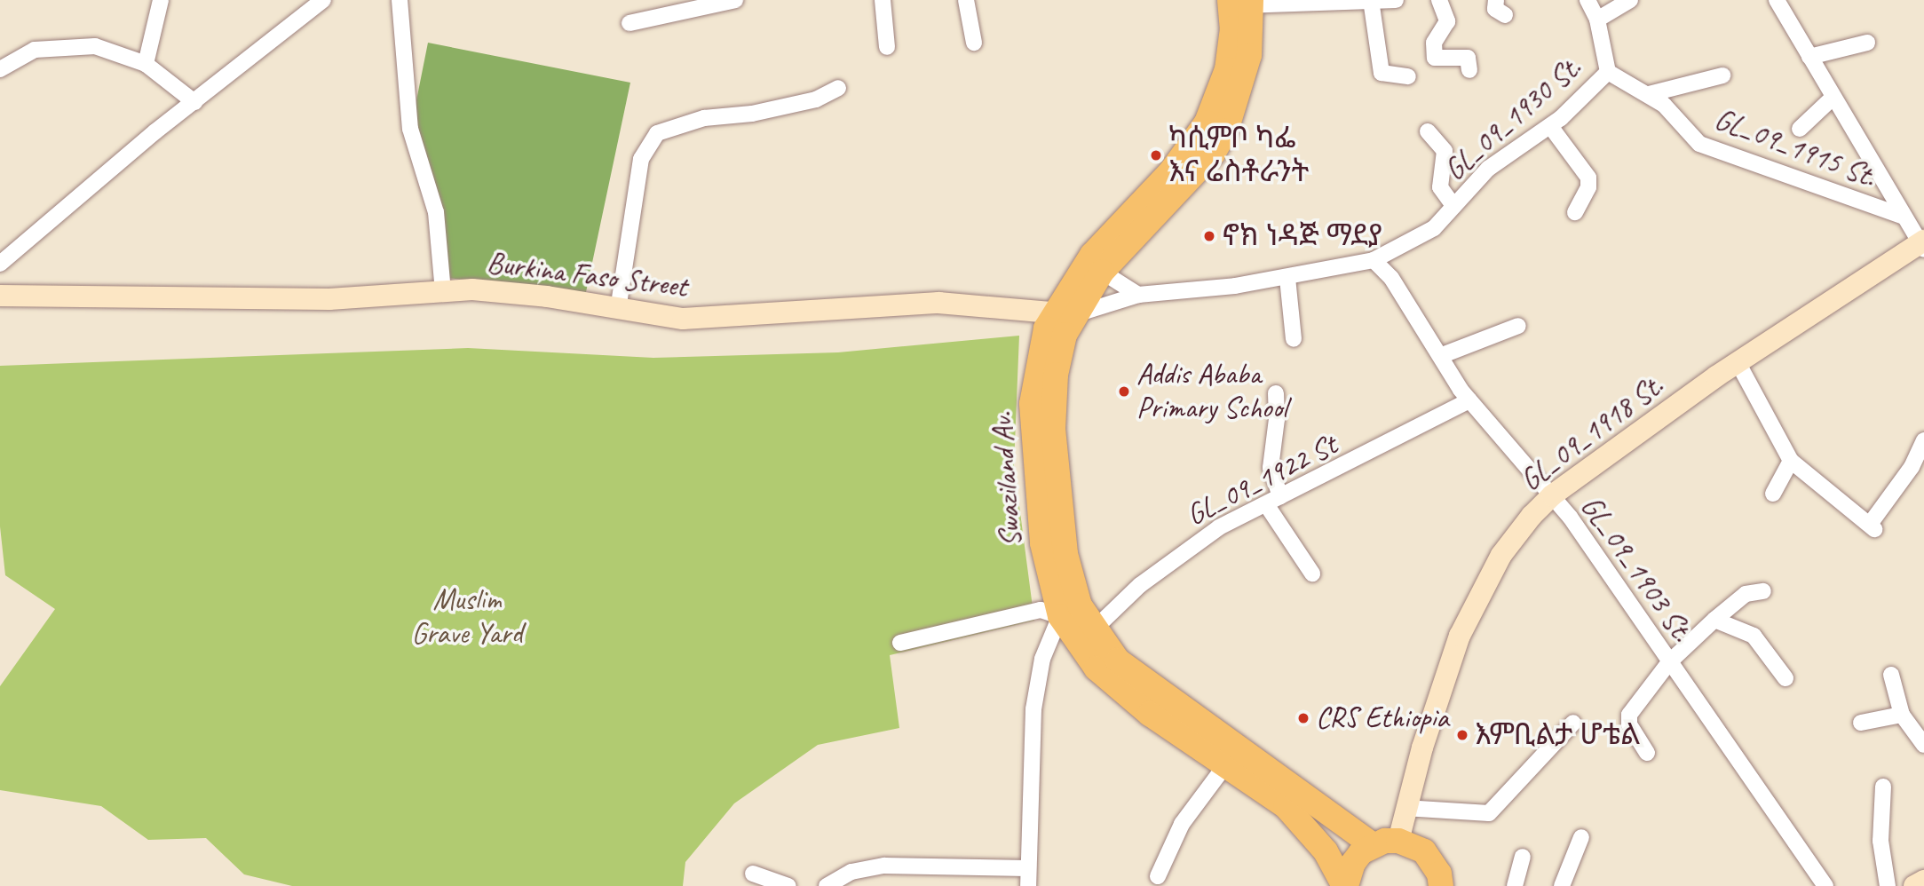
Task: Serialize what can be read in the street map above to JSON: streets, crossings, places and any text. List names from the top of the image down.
{
  "streets": {
    "main road": ["Burkina Faso Street", "GL_09_1918 St.", "Swaziland Av."],
    "street": [
      "GL_09_1930 St.",
      "GL_09_1915 St.",
      "GL_09_1922 St",
      "GL_09_1903 St."
    ]
  },
  "crossings": [
    ["GL_09_1930 St.", "GL_09_1915 St."],
    ["GL_09_1930 St.", "Burkina Faso Street"],
    ["GL_09_1930 St.", "Swaziland Av."],
    ["GL_09_1930 St.", "GL_09_1903 St."],
    ["Burkina Faso Street", "Swaziland Av."],
    ["GL_09_1918 St.", "GL_09_1903 St."],
    ["Swaziland Av.", "GL_09_1922 St"],
    ["GL_09_1922 St", "GL_09_1903 St."]
  ],
  "parks": ["Muslim Grave Yard"],
  "places": [
    "ካሲምቦ ካፌ እና ሬስቶራንት",
    "ኖክ ነዳጅ ማደያ",
    "Addis Ababa Primary School",
    "CRS Ethiopia",
    "እምቢልታ ሆቴል"
  ]
}
